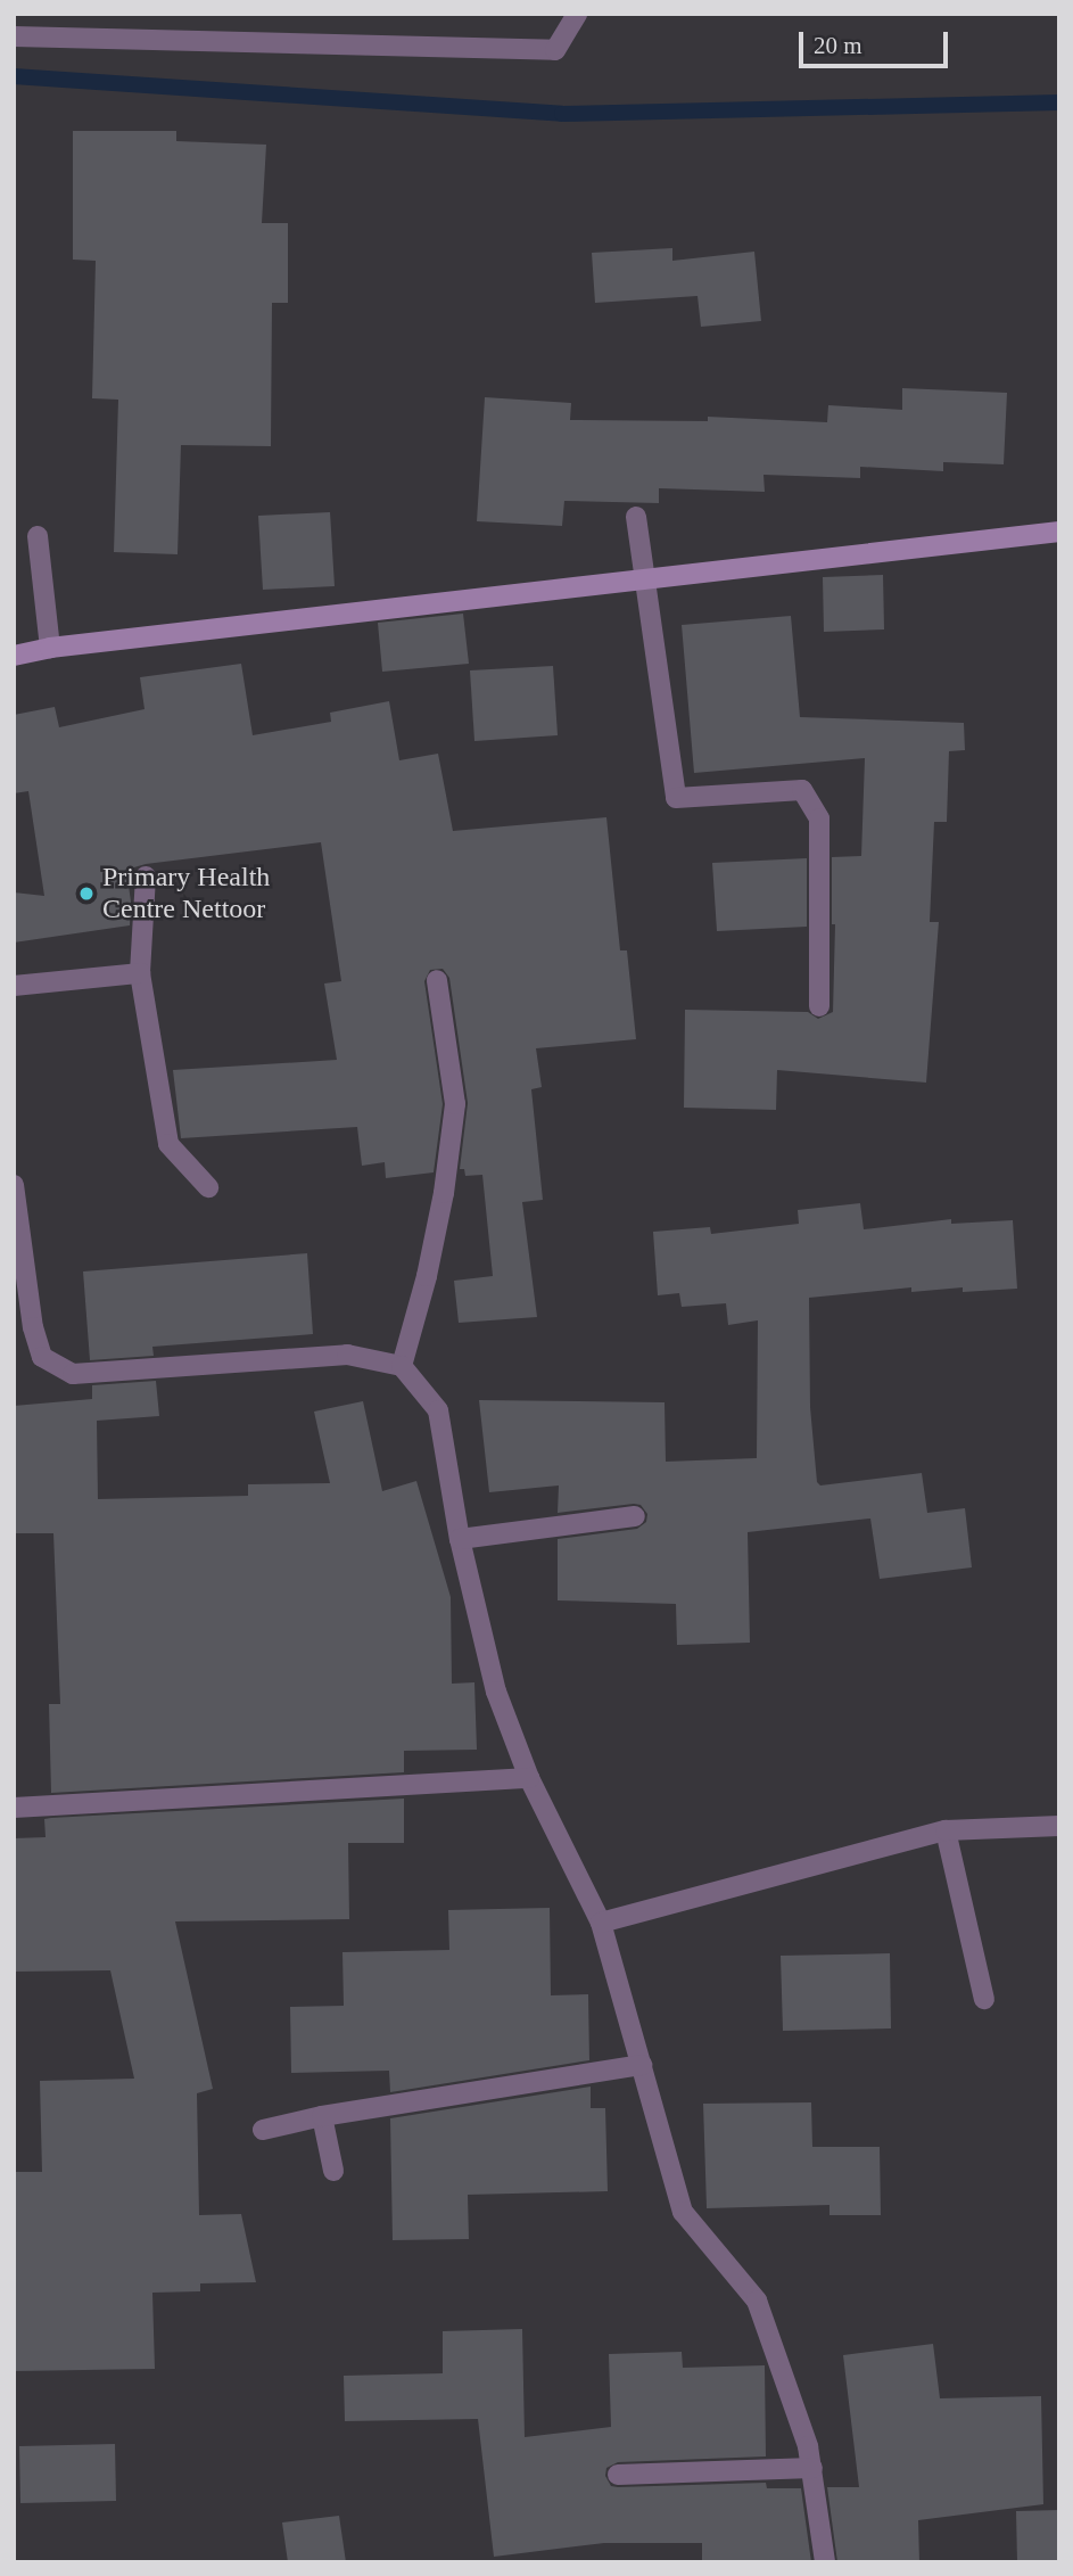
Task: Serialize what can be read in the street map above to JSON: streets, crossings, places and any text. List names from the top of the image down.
{
  "places": ["Primary Health Centre Nettoor"],
  "scale_bar": "20 m"
}
